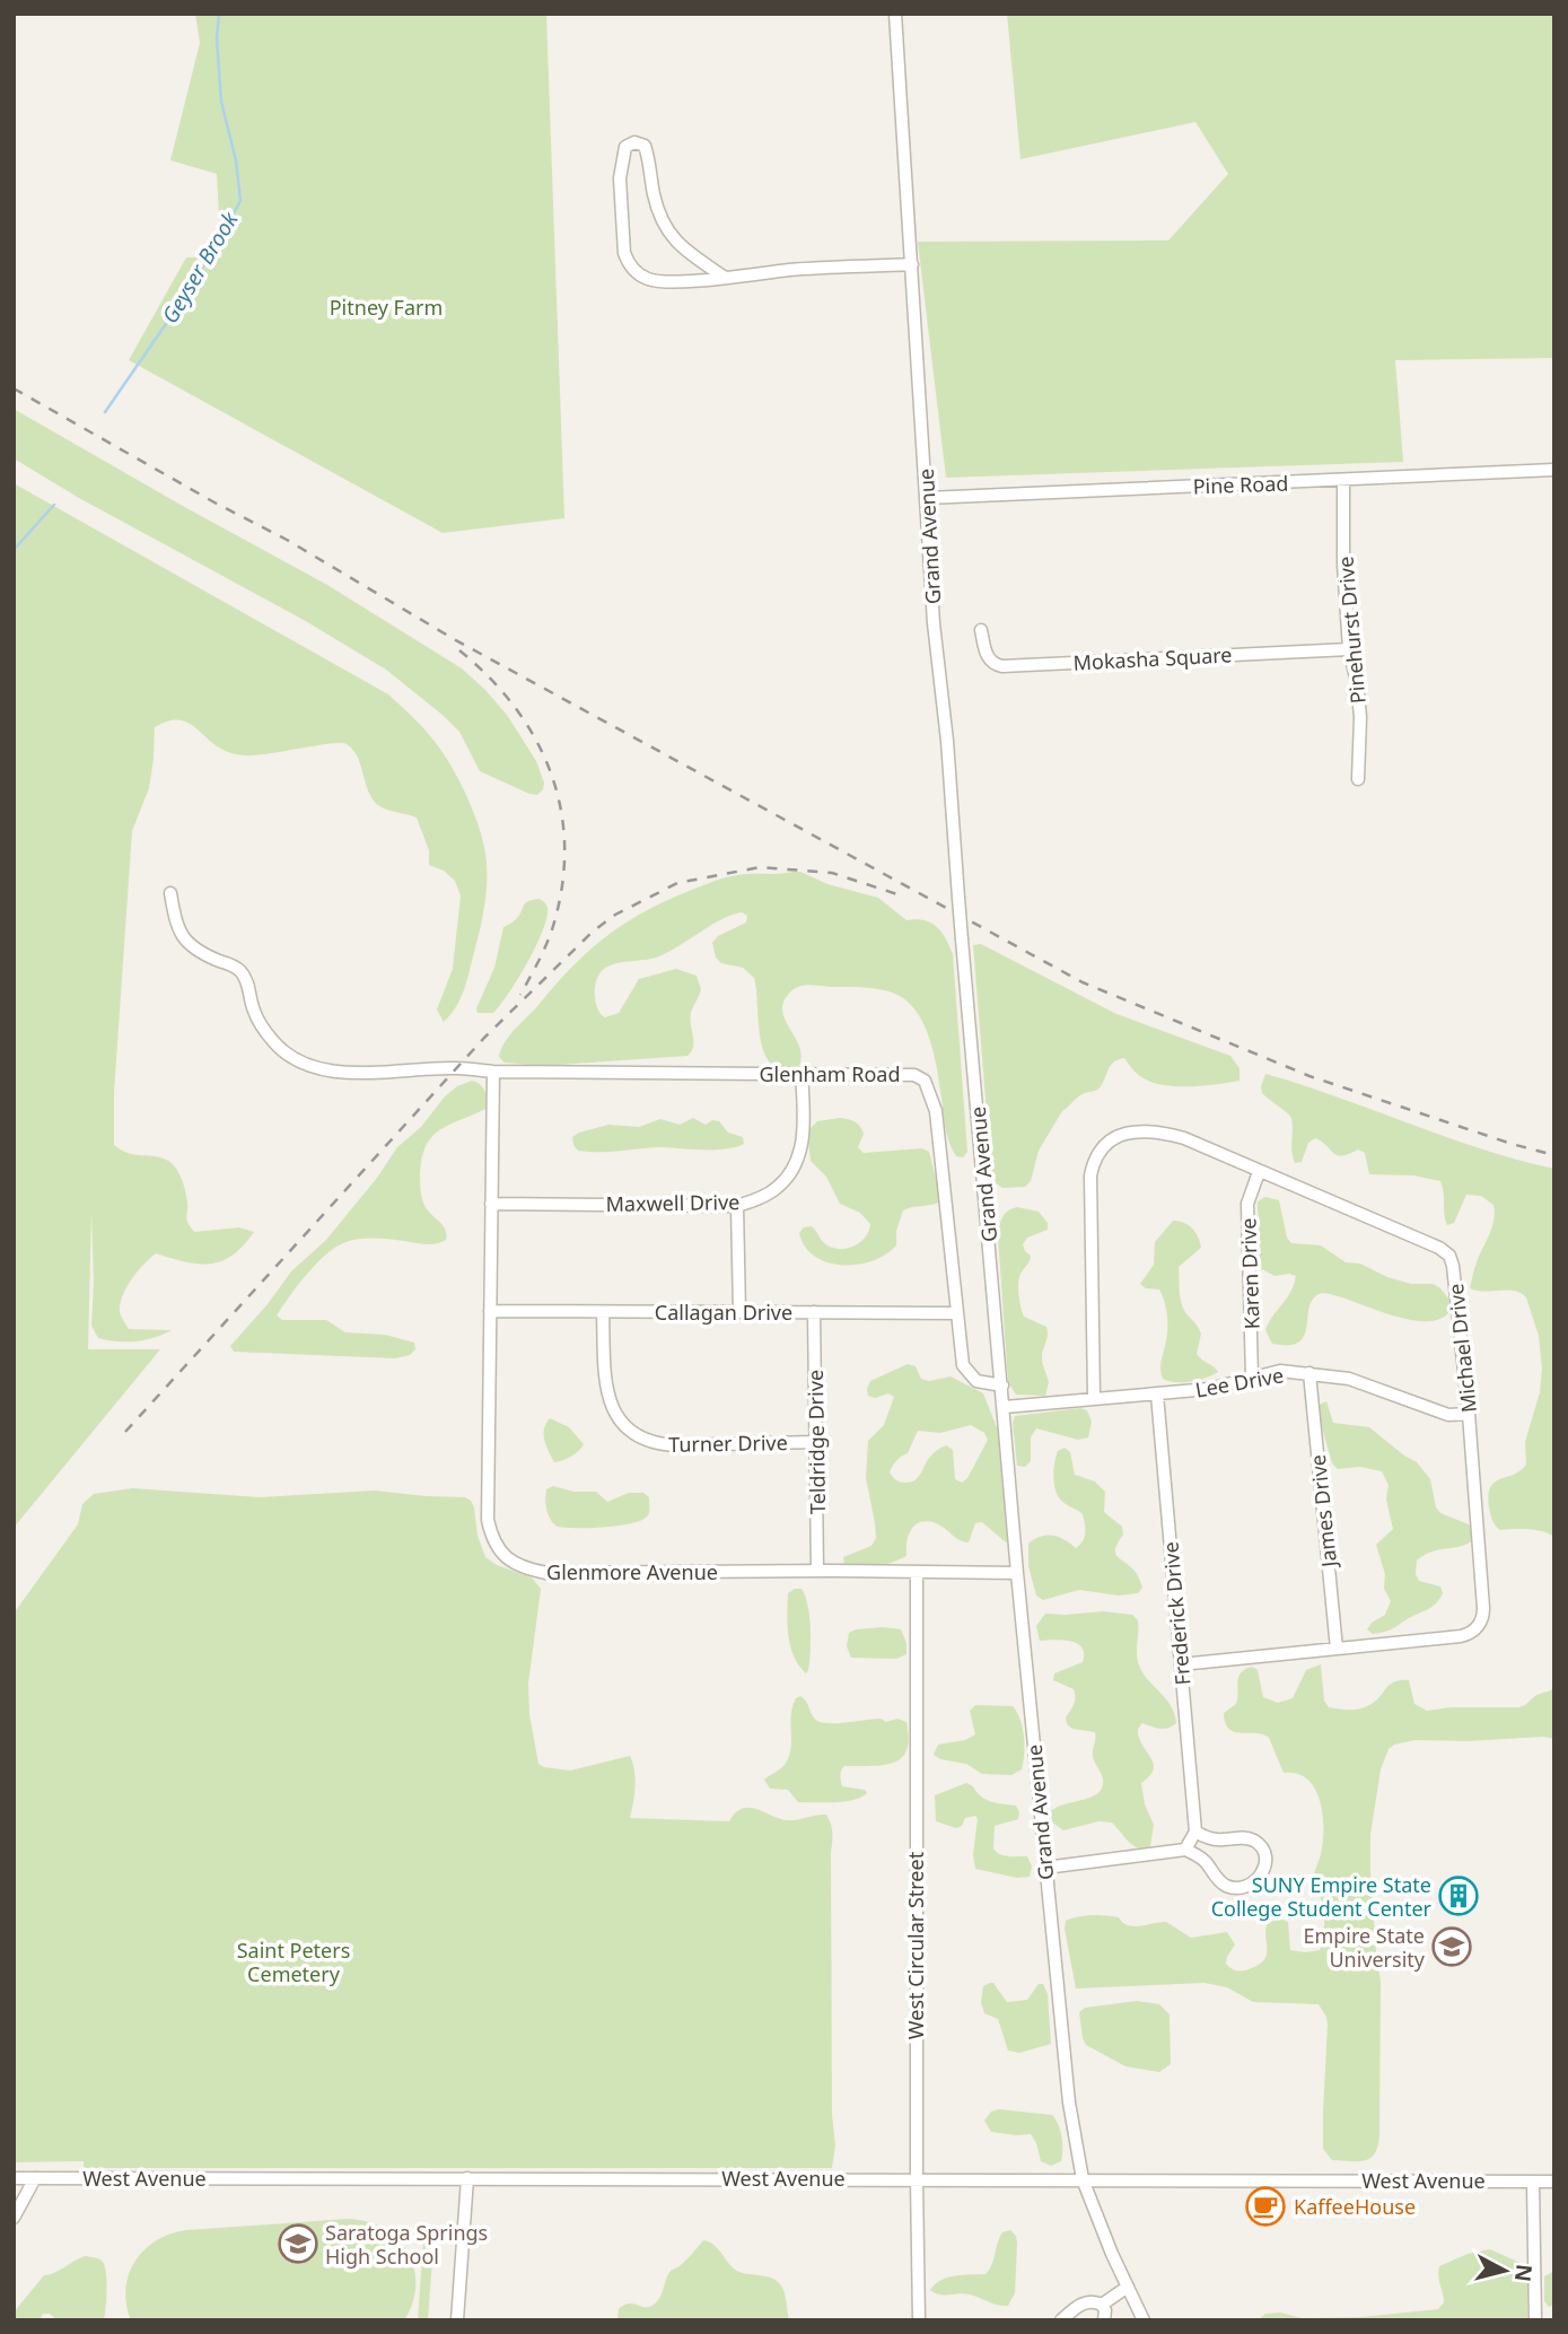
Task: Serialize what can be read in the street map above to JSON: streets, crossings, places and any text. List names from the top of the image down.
{
  "streets": {
    "street": [
      "Pine Road",
      "Grand Avenue",
      "Pinehurst Drive",
      "Mokasha Square",
      "Glenham Road",
      "Maxwell Drive",
      "Karen Drive",
      "Callagan Drive",
      "Michael Drive",
      "Lee Drive",
      "Teldridge Drive",
      "Turner Drive",
      "James Drive",
      "Glenmore Avenue",
      "Frederick Drive",
      "West Circular Street",
      "West Avenue"
    ]
  },
  "crossings": [
    ["Pine Road", "Grand Avenue"],
    ["Pine Road", "Pinehurst Drive"],
    ["Grand Avenue", "Glenham Road"],
    ["Grand Avenue", "Lee Drive"],
    ["Grand Avenue", "Glenmore Avenue"],
    ["Grand Avenue", "West Avenue"],
    ["Pinehurst Drive", "Mokasha Square"],
    ["Glenham Road", "Maxwell Drive"],
    ["Glenham Road", "Callagan Drive"],
    ["Glenham Road", "Glenmore Avenue"],
    ["Maxwell Drive", "Glenmore Avenue"],
    ["Karen Drive", "Michael Drive"],
    ["Karen Drive", "Lee Drive"],
    ["Callagan Drive", "Teldridge Drive"],
    ["Callagan Drive", "Turner Drive"],
    ["Callagan Drive", "Glenmore Avenue"],
    ["Michael Drive", "Lee Drive"],
    ["Michael Drive", "James Drive"],
    ["Michael Drive", "Frederick Drive"],
    ["Lee Drive", "James Drive"],
    ["Lee Drive", "Frederick Drive"],
    ["Teldridge Drive", "Turner Drive"],
    ["Teldridge Drive", "Glenmore Avenue"],
    ["Glenmore Avenue", "West Circular Street"],
    ["West Circular Street", "West Avenue"]
  ],
  "water": ["Geyser Brook"],
  "parks": ["Pitney Farm", "Saint Peters Cemetery"],
  "places": {
    "building": ["SUNY Empire State College Student Center"],
    "school or university": ["Empire State University", "Saratoga Springs High School"],
    "cafe": ["KaffeeHouse"]
  },
  "north": "right"
}
